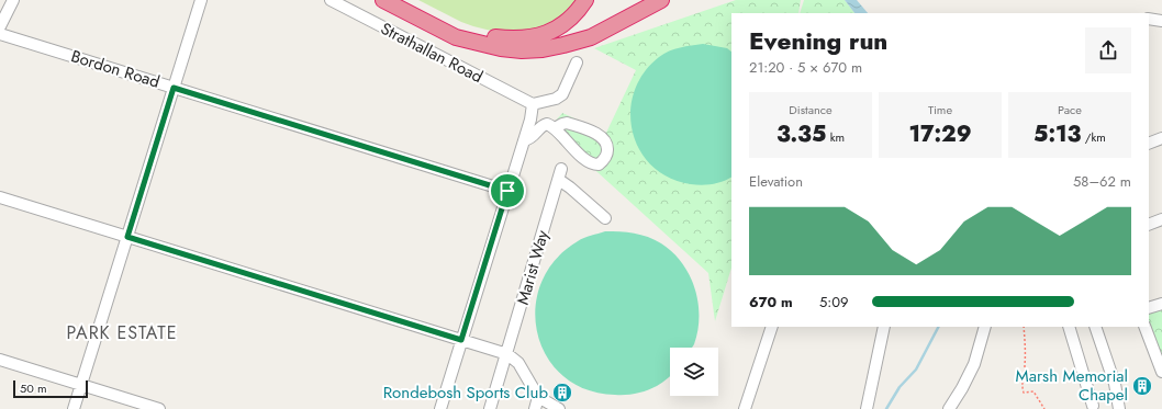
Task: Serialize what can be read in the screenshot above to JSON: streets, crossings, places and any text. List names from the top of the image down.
{
  "streets": {
    "street": ["Strathallan Road", "Bordon Road", "Marist Way"]
  },
  "districts": ["PARK ESTATE"],
  "places": {
    "building": ["Marsh Memorial Chapel", "Rondebosh Sports Club"]
  },
  "scale_bar": "50 m",
  "page": {
    "heading": ["Evening run", "21:20 · 5 × 670 m"],
    "stats": [
      ["Distance", "3.35 km"],
      ["Time", "17:29"],
      ["Pace", "5:13 /km"]
    ],
    "chart": ["Elevation", "58–62 m"],
    "list": [
      {
        "name": "670 m",
        "note": "5:09"
      }
    ],
    "scale": "50 m"
  }
}
